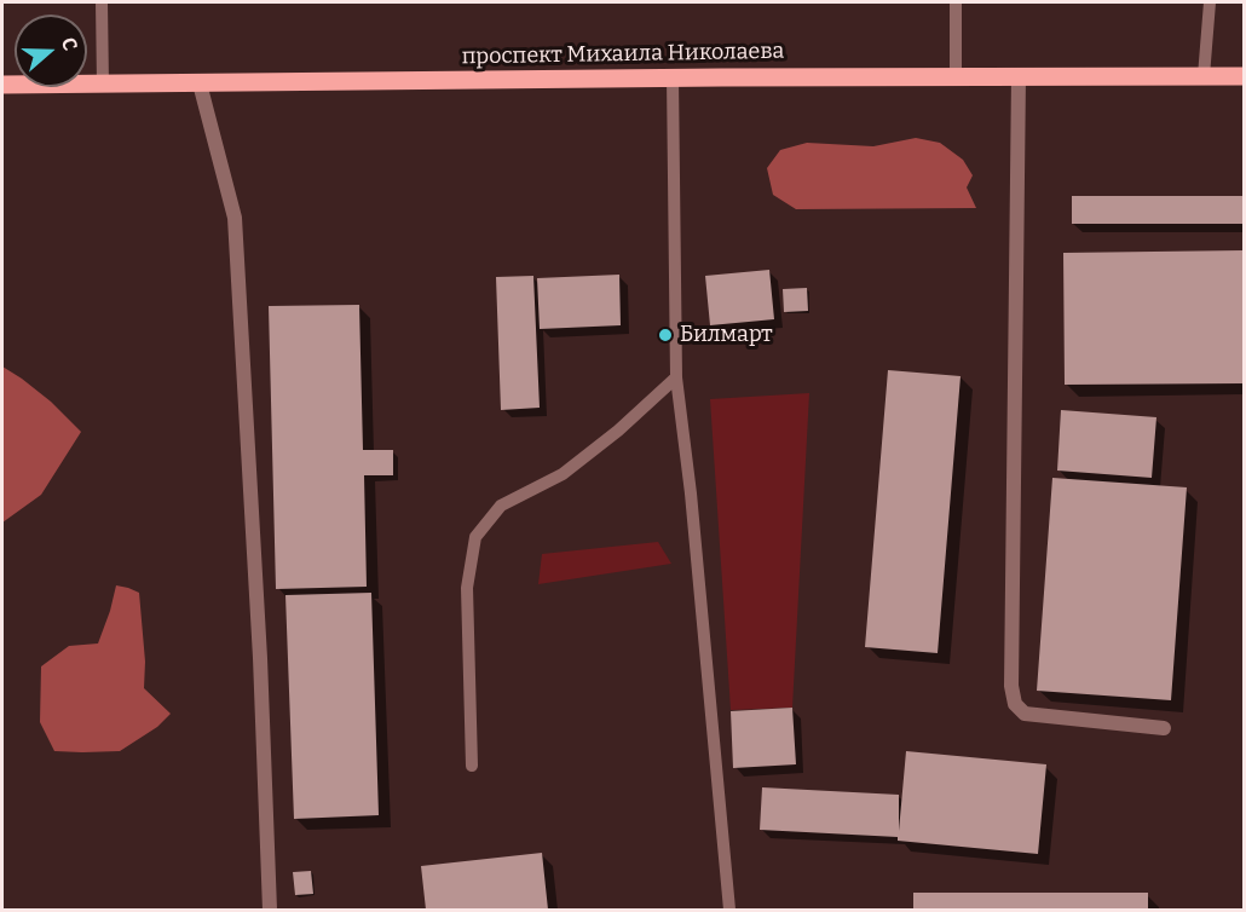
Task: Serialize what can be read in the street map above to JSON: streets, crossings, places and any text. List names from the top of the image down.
{
  "streets": {
    "main road": ["проспект Михаила Николаева"]
  },
  "places": ["Билмарт"],
  "north": "right"
}
